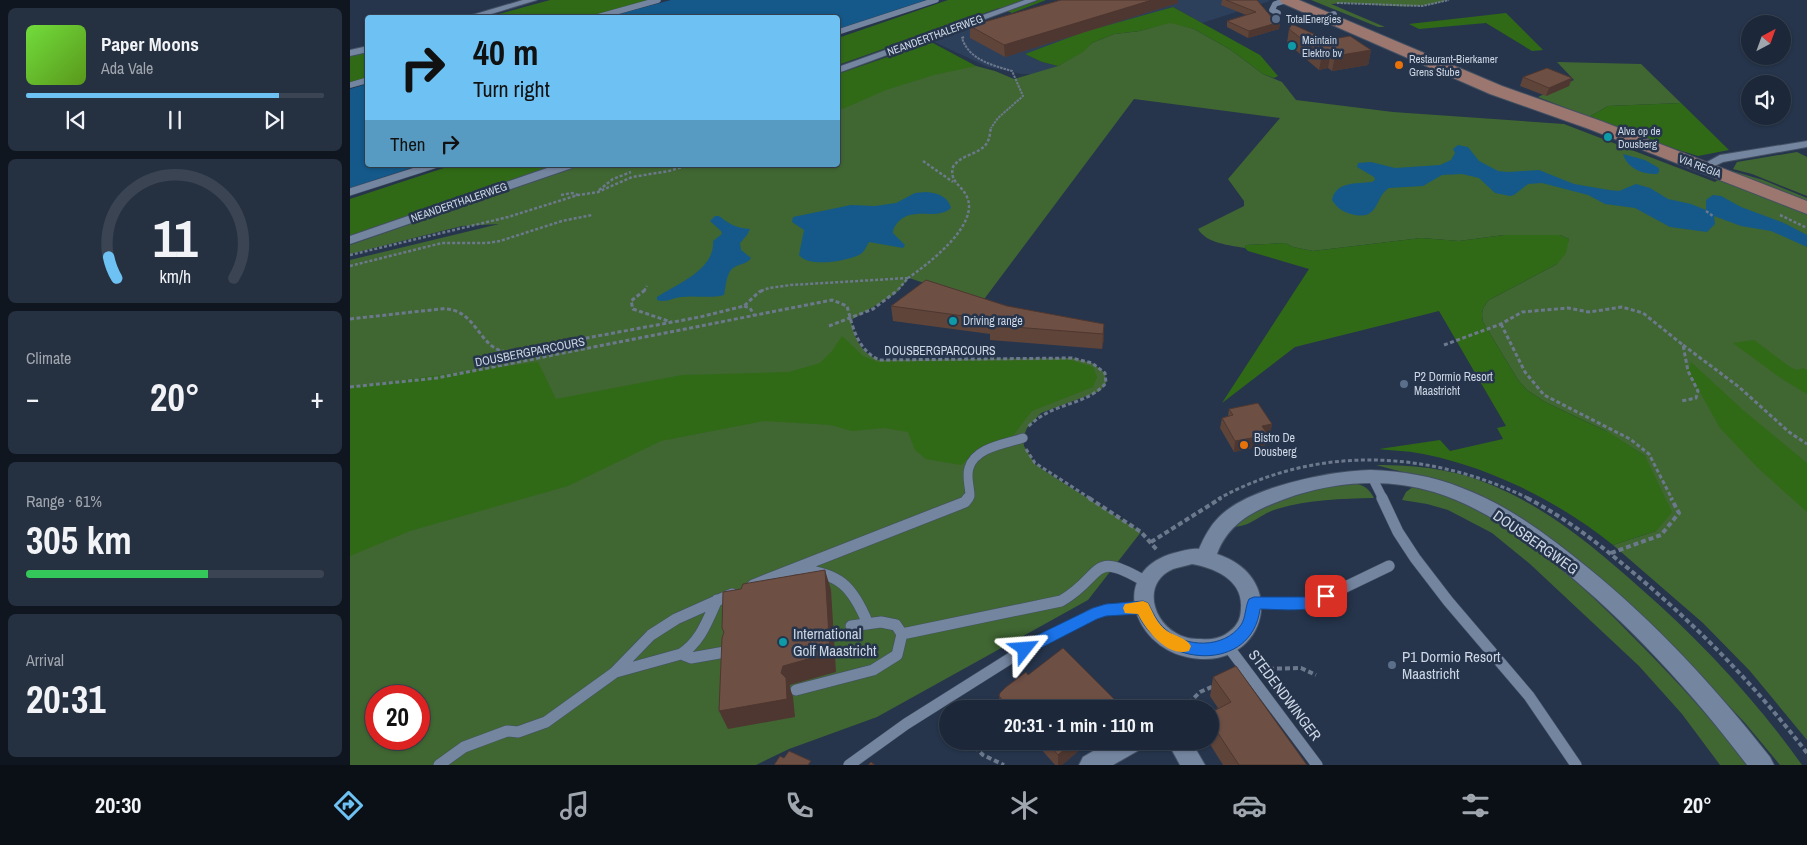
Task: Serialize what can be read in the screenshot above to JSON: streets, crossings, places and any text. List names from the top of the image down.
{
  "streets": {
    "main road": ["VIA REGIA"],
    "street": ["NEANDERTHALERWEG", "DOUSBERGWEG"],
    "lane": ["STEDENDWINGER"],
    "path": ["DOUSBERGPARCOURS"]
  },
  "crossings": [
    ["DOUSBERGWEG", "STEDENDWINGER"]
  ],
  "places": [
    "TotalEnergies",
    "Maintain Elektro bv",
    "Restaurant-Bierkamer Grens Stube",
    "Alva op de Dousberg",
    "Driving range",
    "P2 Dormio Resort Maastricht",
    "Bistro De Dousberg",
    "International Golf Maastricht",
    "P1 Dormio Resort Maastricht"
  ],
  "north": "top right",
  "page": {
    "turn": ["40 m", "Turn right"],
    "song": ["Paper Moons", "Ada Vale"],
    "then": "Then",
    "tile": [
      "Climate",
      ["Range · 61%", "305 km"],
      ["Arrival", "20:31"]
    ],
    "heat": ["−", "20°", "+"],
    "limit": "20",
    "trip": "20:31 · 1 min · 110 m",
    "tabs": ["20:30", "20°"],
    "gauge": ["11", "km/h"]
  }
}
